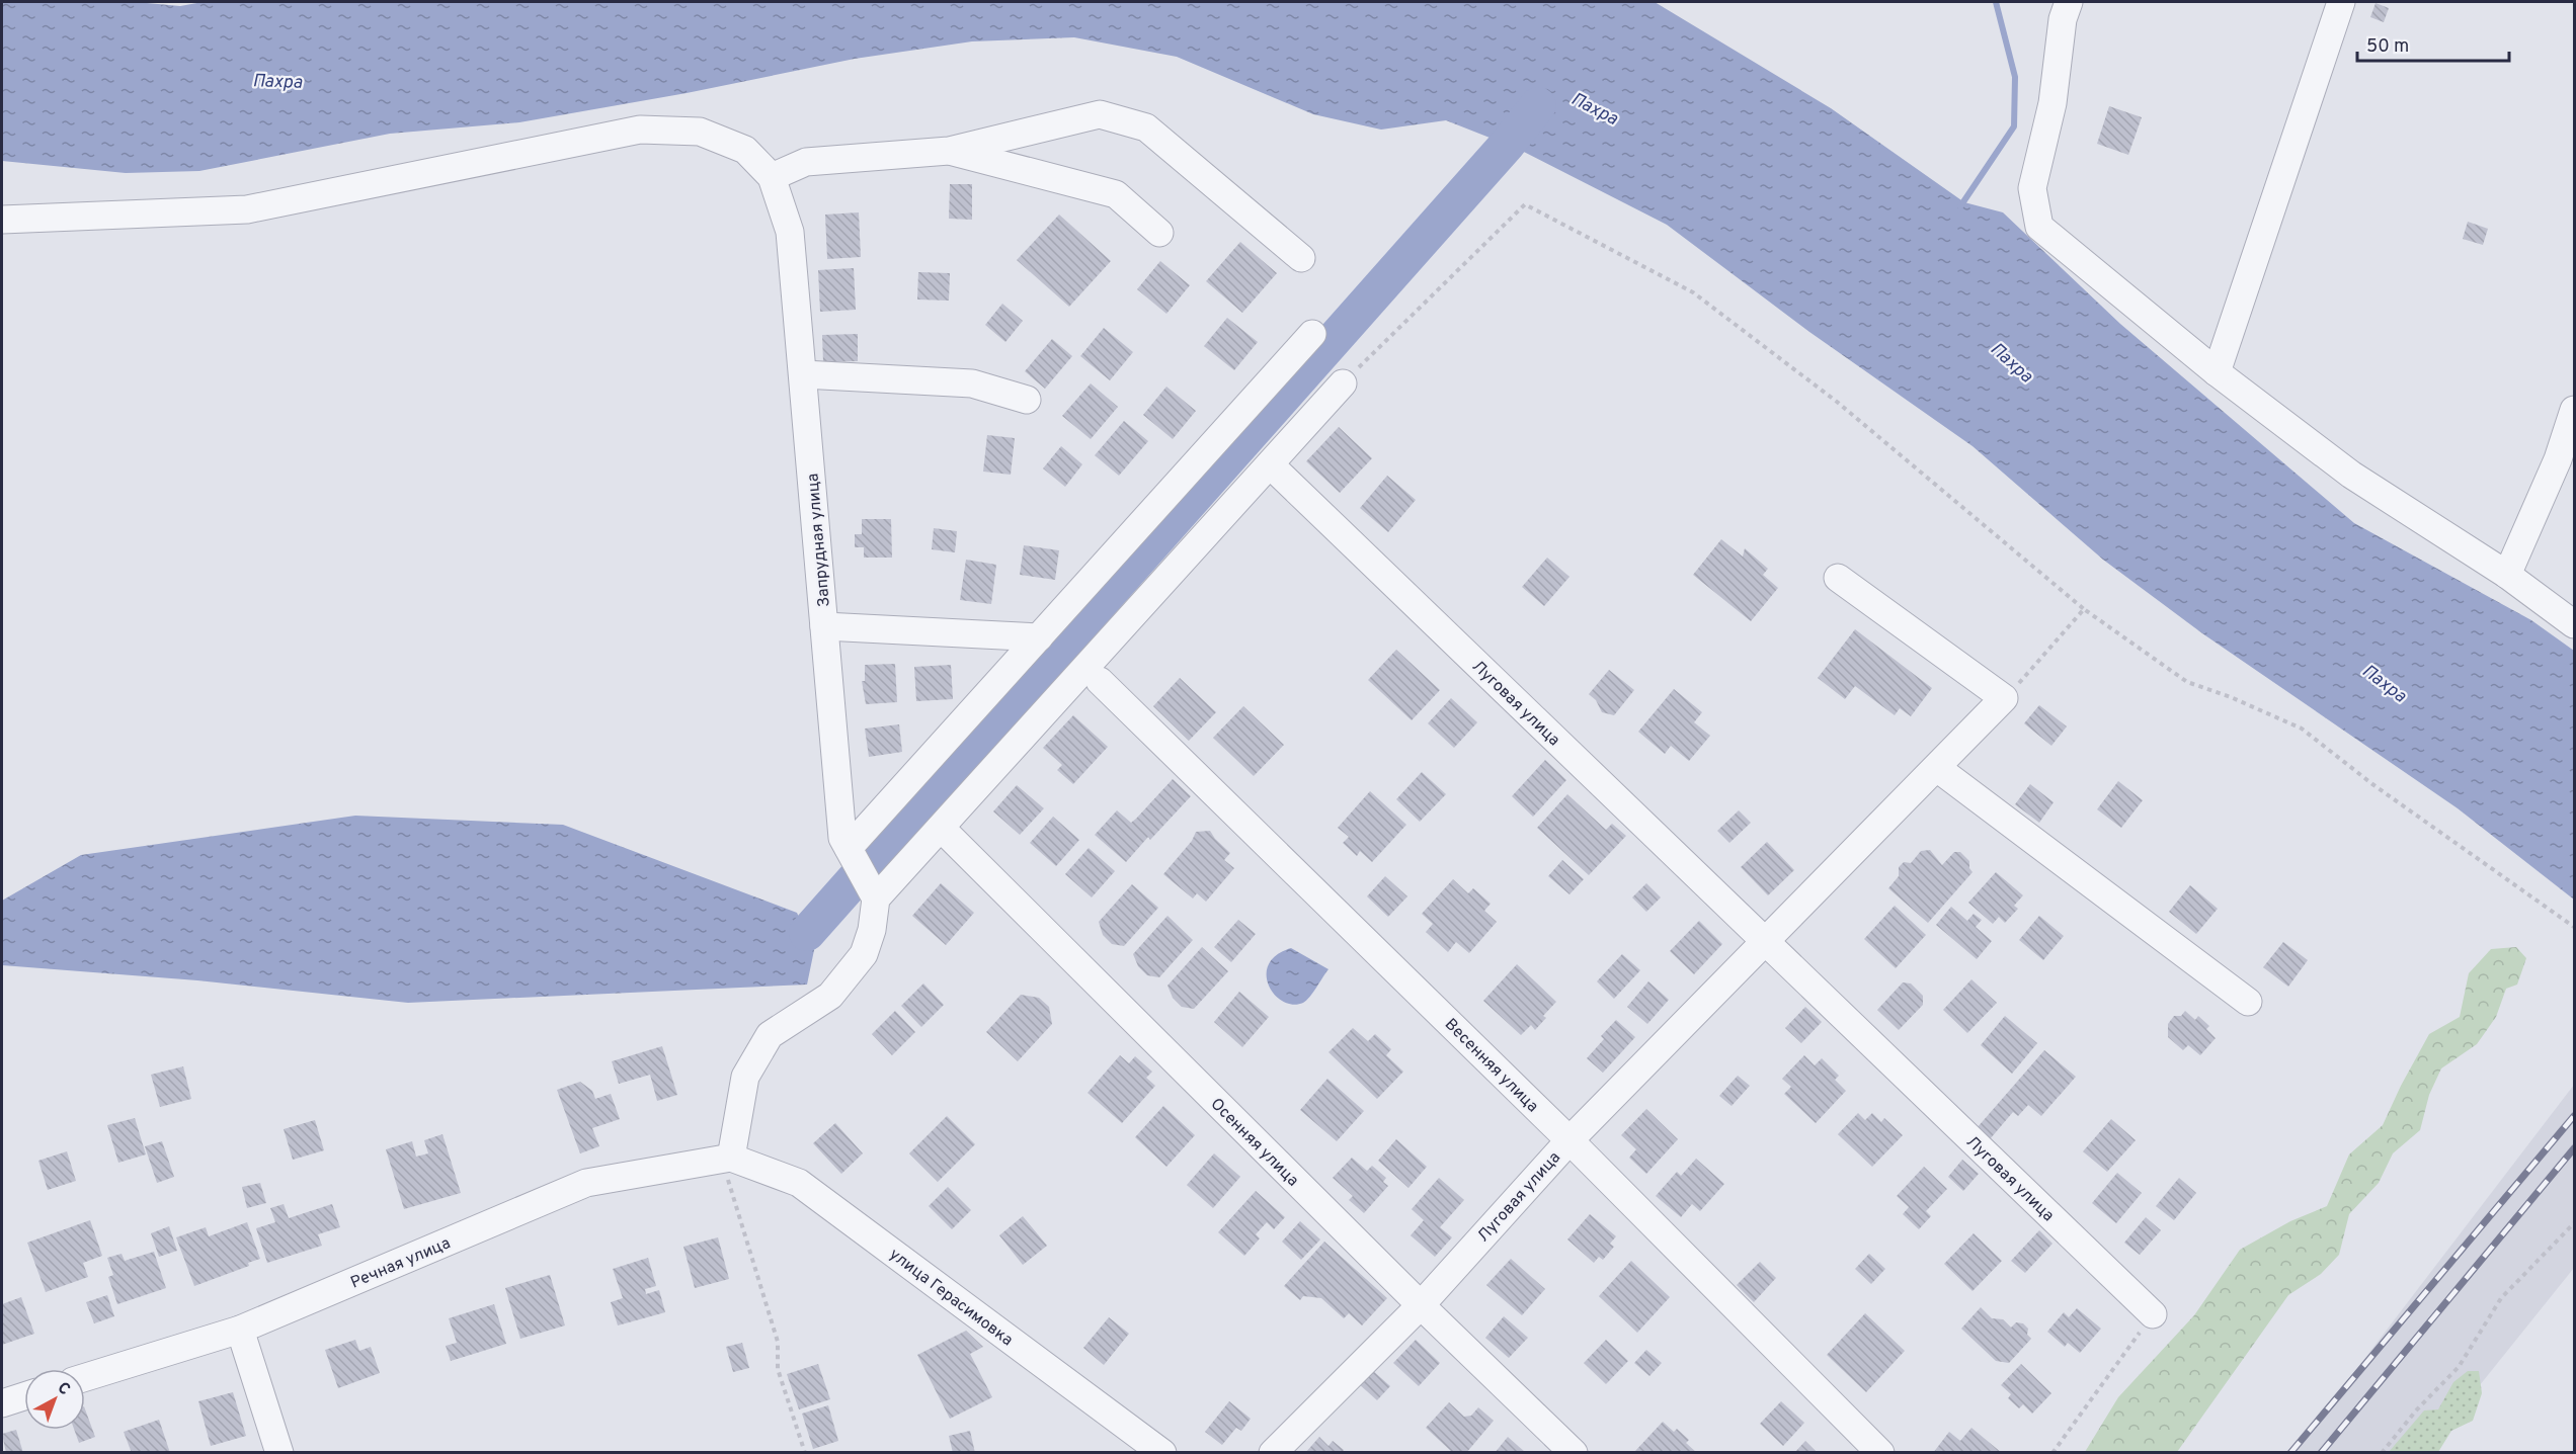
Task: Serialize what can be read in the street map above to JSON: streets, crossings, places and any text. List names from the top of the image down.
{
  "streets": {
    "street": [
      "Запрудная улица",
      "Луговая улица",
      "Весенняя улица",
      "Осенняя улица",
      "Речная улица",
      "улица Герасимовка"
    ]
  },
  "crossings": [
    ["Луговая улица", "Весенняя улица"],
    ["Луговая улица", "Осенняя улица"],
    ["Речная улица", "улица Герасимовка"]
  ],
  "water": ["Пахра"],
  "scale_bar": "50 m",
  "north": "top right"
}
